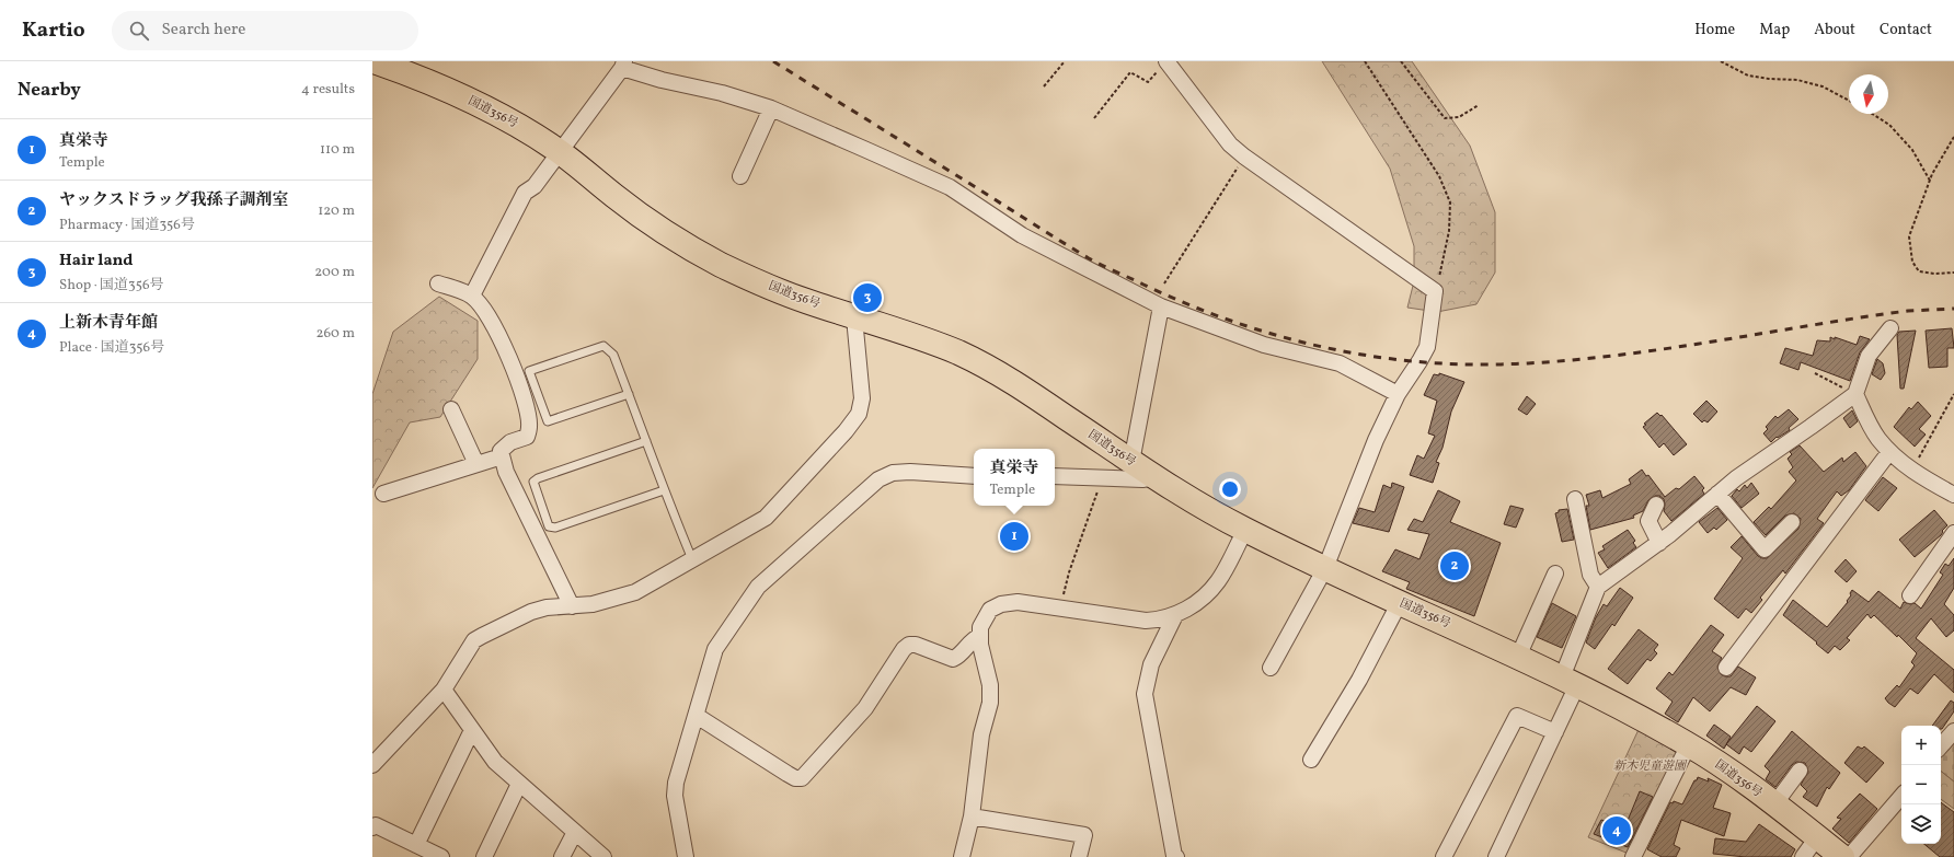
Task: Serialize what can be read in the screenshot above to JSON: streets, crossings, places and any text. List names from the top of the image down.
{
  "streets": {
    "highway": ["国道356号"]
  },
  "parks": ["新木児童遊園"],
  "north": "bottom",
  "page": {
    "header": "Kartio",
    "search": "Search here",
    "nav": [
      "Home",
      "Map",
      "About",
      "Contact"
    ],
    "heading": ["Nearby", "4 results"],
    "list": [
      {
        "mark": "1",
        "name": "真栄寺",
        "note": "Temple",
        "value": "110 m"
      },
      {
        "mark": "2",
        "name": "ヤックスドラッグ我孫子調剤室",
        "note": "Pharmacy · 国道356号",
        "value": "120 m"
      },
      {
        "mark": "3",
        "name": "Hair land",
        "note": "Shop · 国道356号",
        "value": "200 m"
      },
      {
        "mark": "4",
        "name": "上新木青年館",
        "note": "Place · 国道356号",
        "value": "260 m"
      }
    ],
    "pins": [
      "3",
      "1",
      "2",
      "4"
    ],
    "popup": ["真栄寺", "Temple"],
    "map_buttons": ["+", "−"]
  }
}
